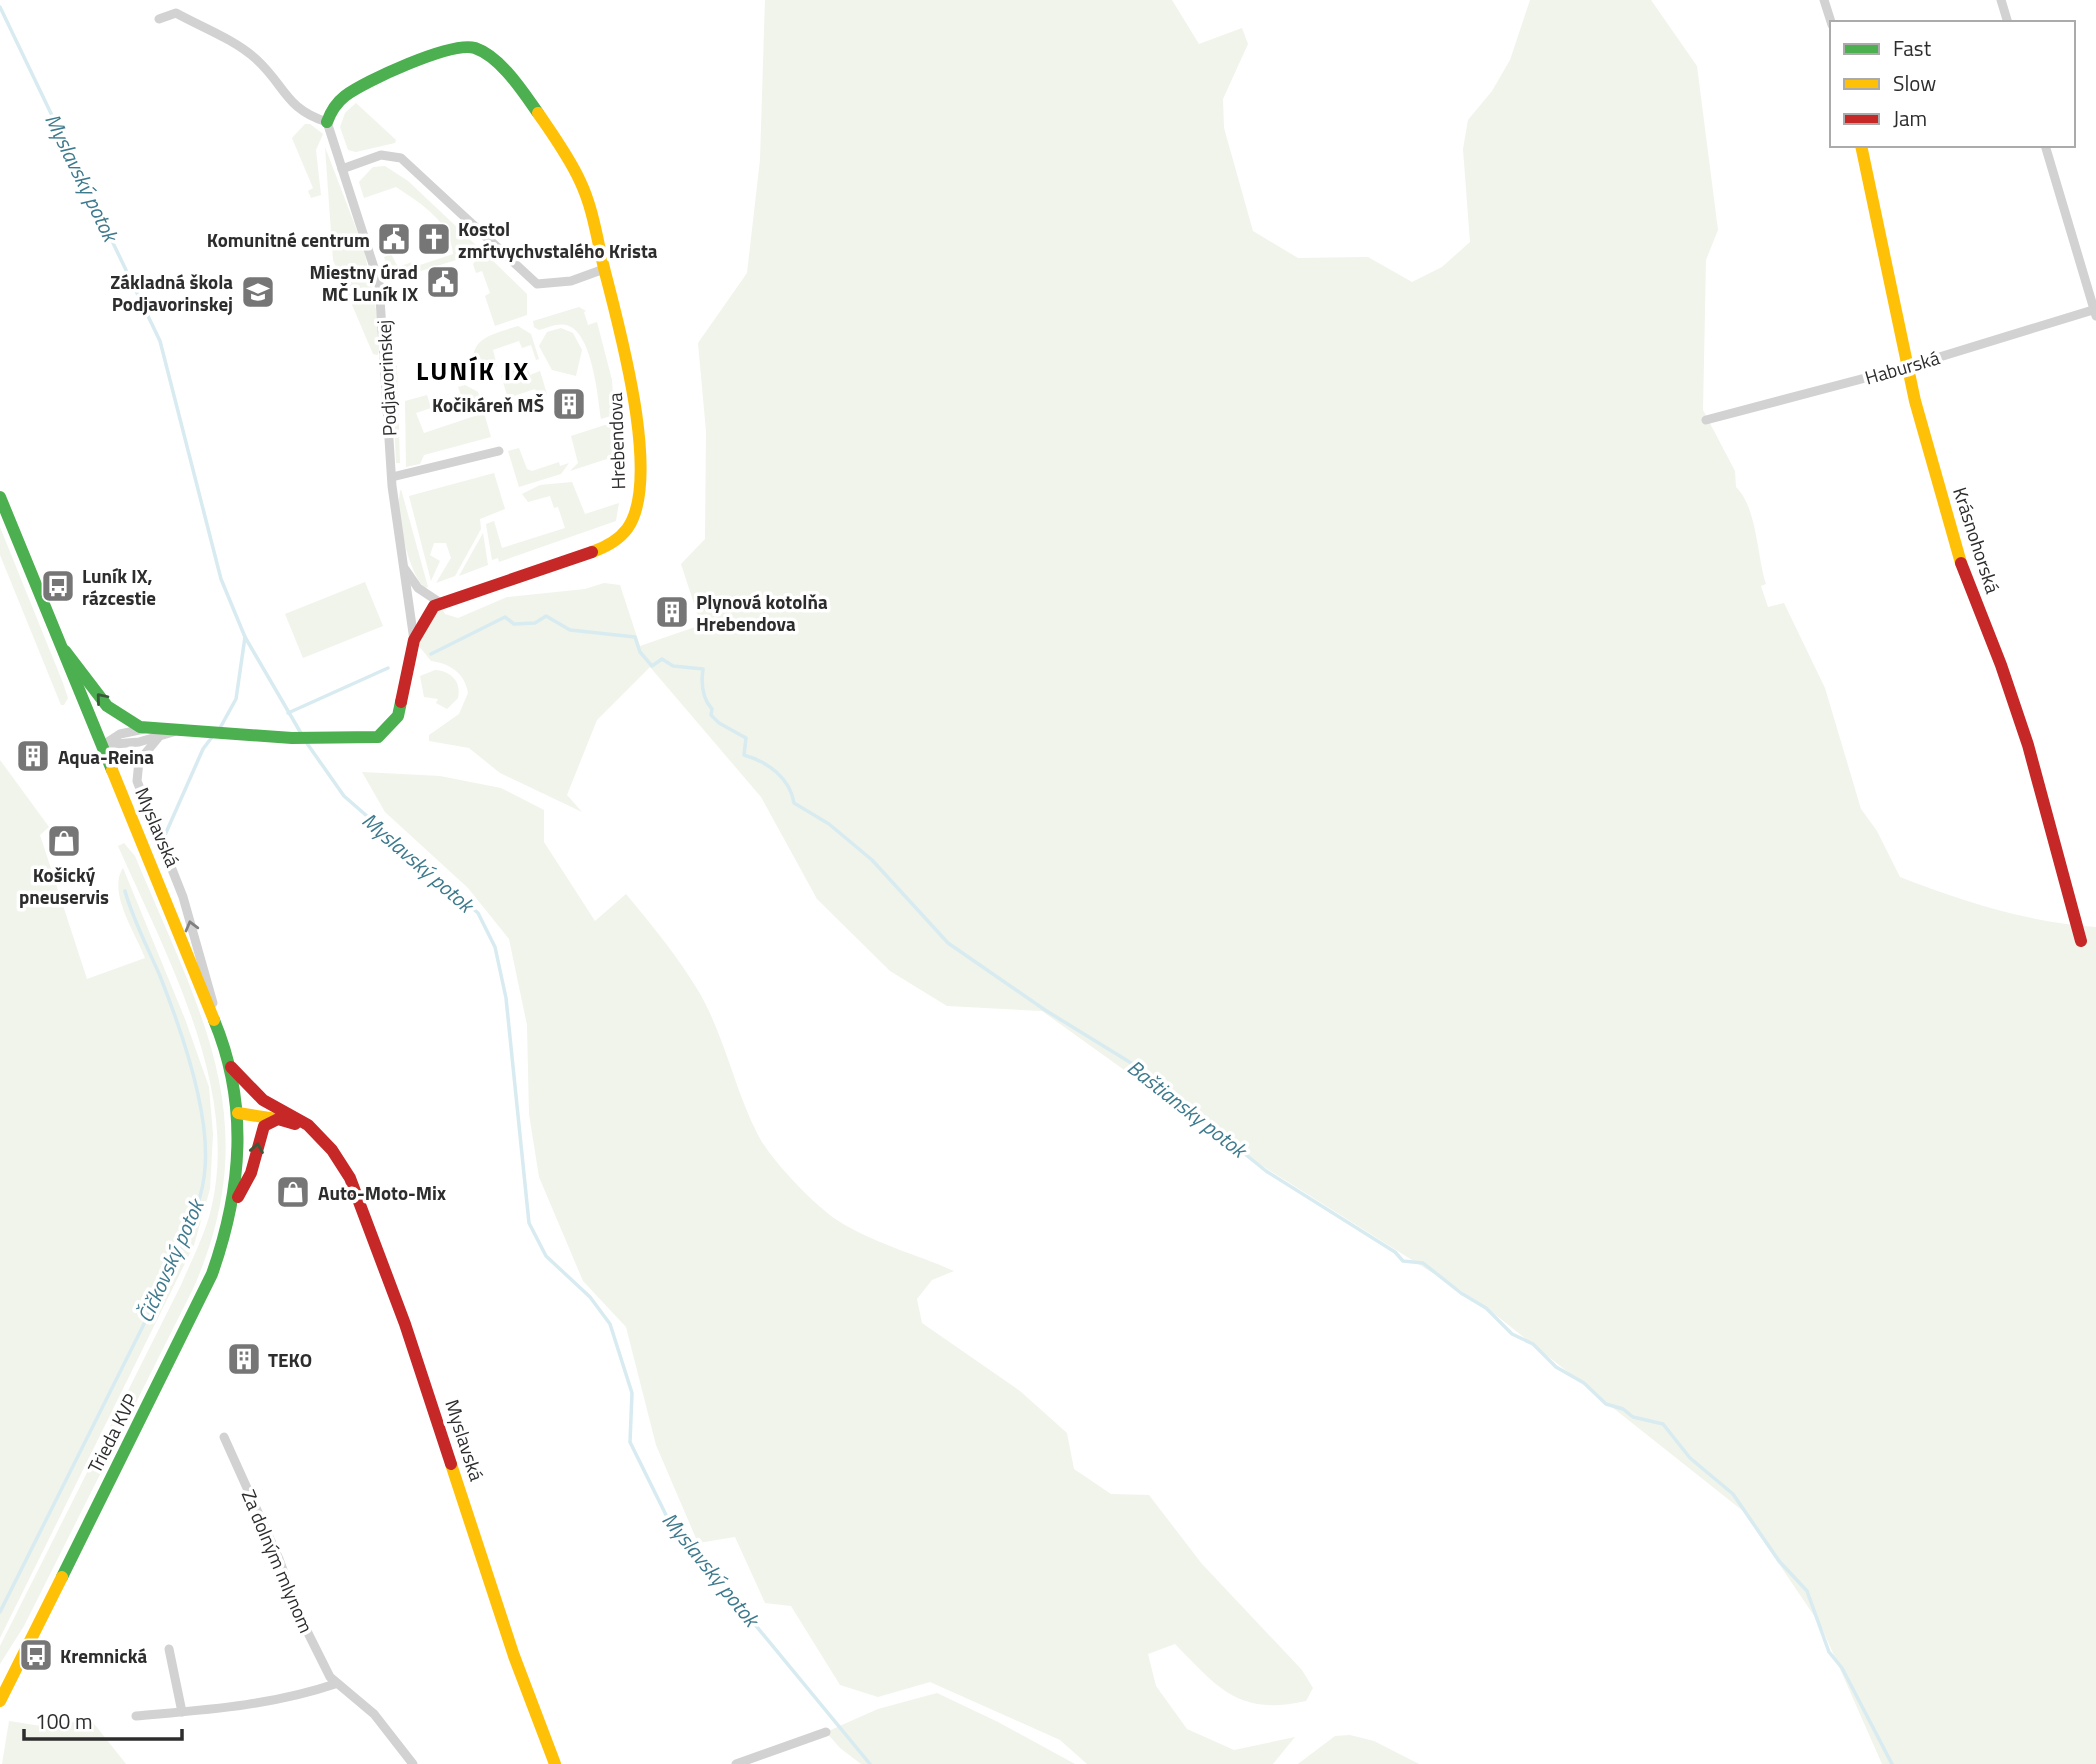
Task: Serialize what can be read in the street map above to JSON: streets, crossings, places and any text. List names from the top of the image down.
{
  "streets": {
    "street": [
      "Haburská",
      "Podjavorinskej",
      "Hrebendova",
      "Krásnohorská",
      "Myslavská",
      "Trieda KVP",
      "Za dolným mlynom"
    ]
  },
  "crossings": [
    ["Haburská", "Krásnohorská"],
    ["Podjavorinskej", "Hrebendova"],
    ["Myslavská", "Trieda KVP"]
  ],
  "districts": ["LUNÍK IX"],
  "water": ["Myslavský potok", "Baštiansky potok", "Čičkovský potok"],
  "places": {
    "public building": ["Komunitné centrum", "Miestny úrad MČ Luník IX"],
    "church": ["Kostol zmŕtvychvstalého Krista"],
    "school or university": ["Základná škola Podjavorinskej"],
    "building": [
      "Kočikáreň MŠ",
      "Plynová kotolňa Hrebendova",
      "Aqua-Reina",
      "TEKO"
    ],
    "bus stop": ["Luník IX, rázcestie", "Kremnická"],
    "shop": ["Košický pneuservis", "Auto-Moto-Mix"]
  },
  "legend": ["Fast", "Slow", "Jam"],
  "scale_bar": "100 m"
}
